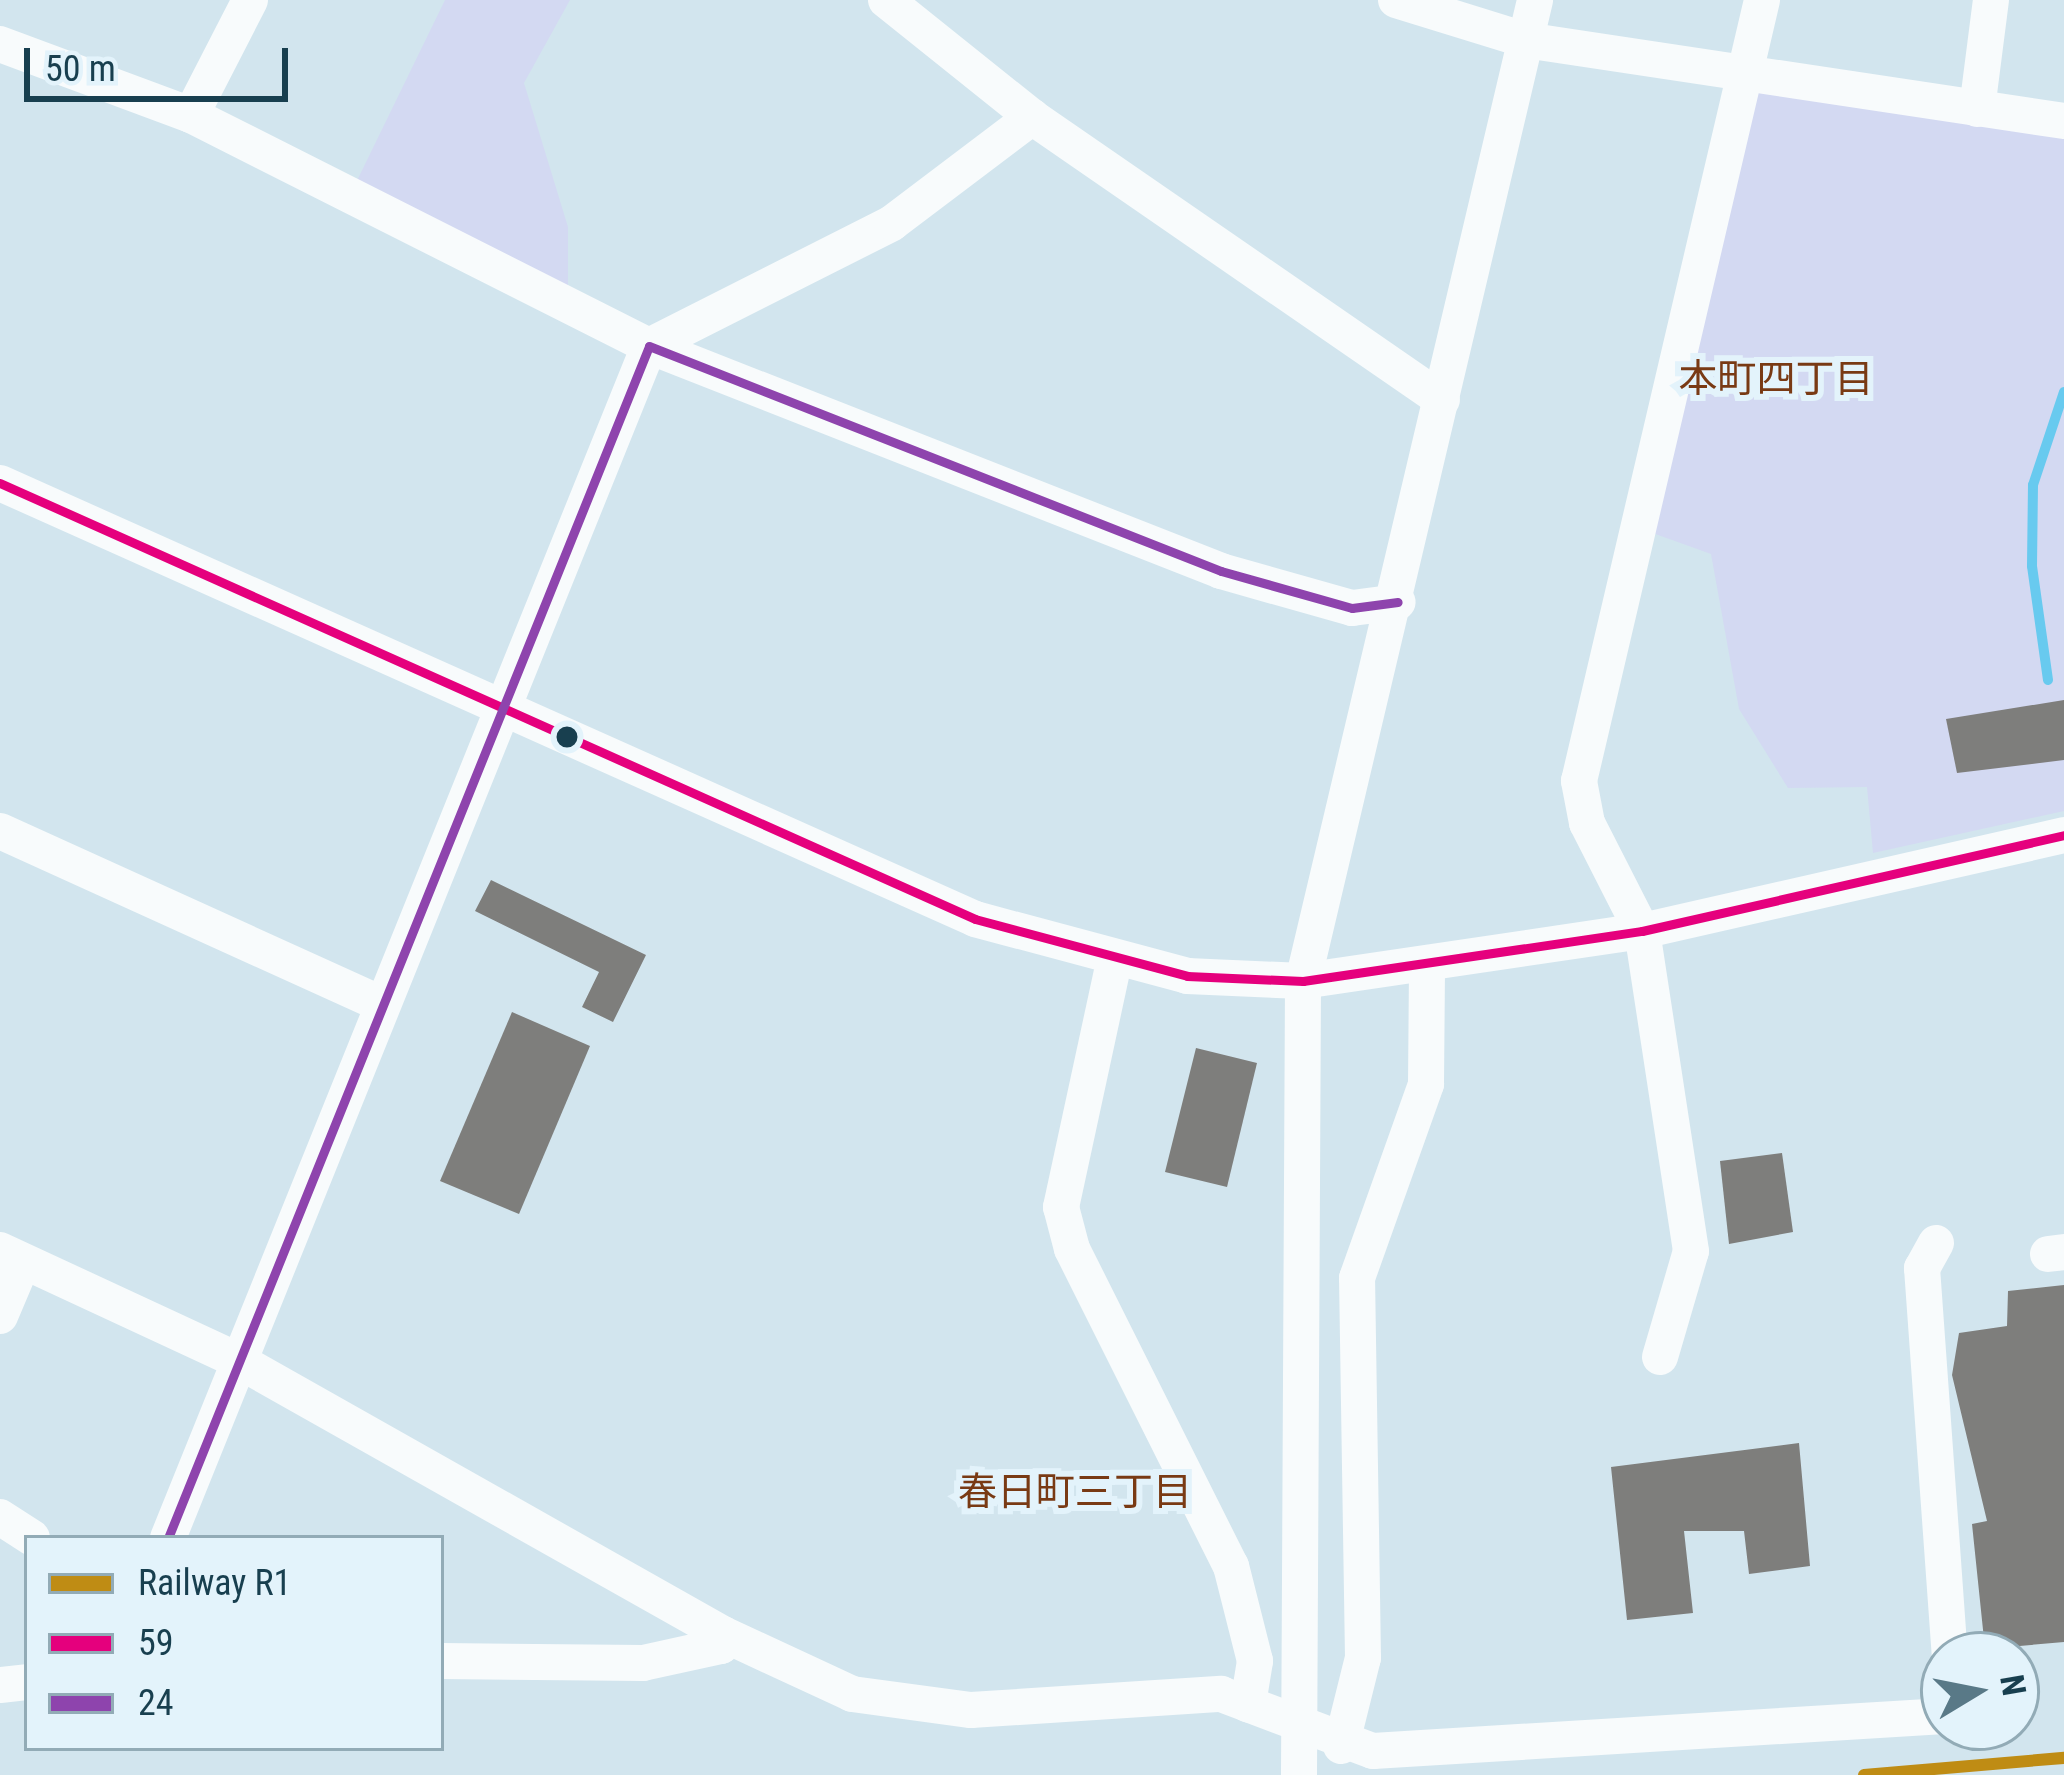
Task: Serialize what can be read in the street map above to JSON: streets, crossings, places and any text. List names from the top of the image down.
{
  "districts": ["本町四丁目", "春日町三丁目"],
  "lines": ["transit line 24", "transit line 59", "rail line R1"],
  "legend": ["Railway R1", "59", "24"],
  "scale_bar": "50 m",
  "north": "right"
}
